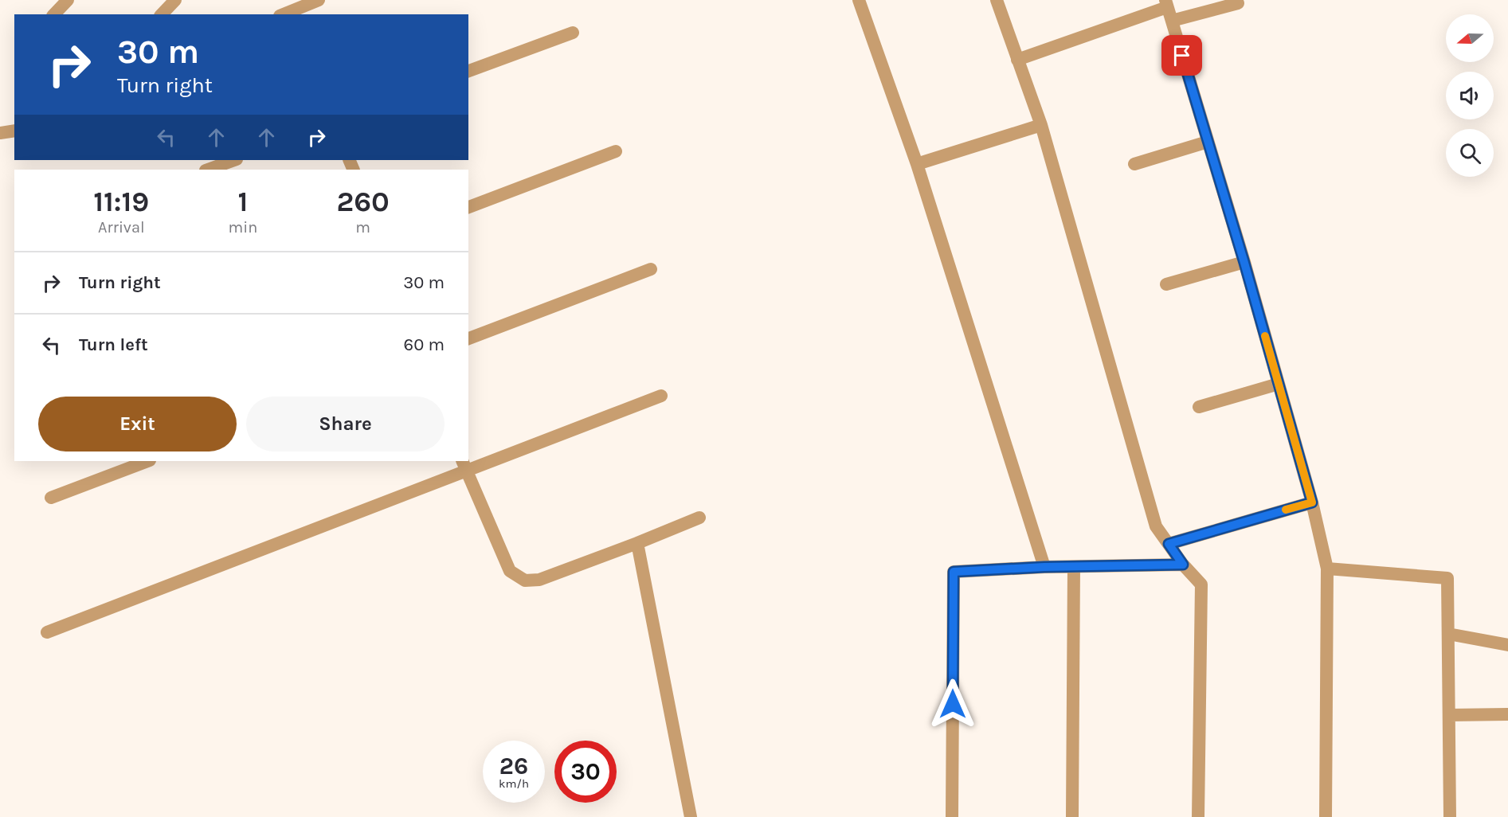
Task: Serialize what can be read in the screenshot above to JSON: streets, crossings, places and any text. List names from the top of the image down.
{
  "north": "left",
  "page": {
    "turn": ["30 m", "Turn right"],
    "eta": [
      "11:19",
      "Arrival",
      "1",
      "min",
      "260",
      "m"
    ],
    "list": [
      {
        "name": "Turn right",
        "value": "30 m"
      },
      {
        "name": "Turn left",
        "value": "60 m"
      }
    ],
    "buttons": ["Exit", "Share"],
    "speed": "26 km/h",
    "limit": "30"
  }
}
